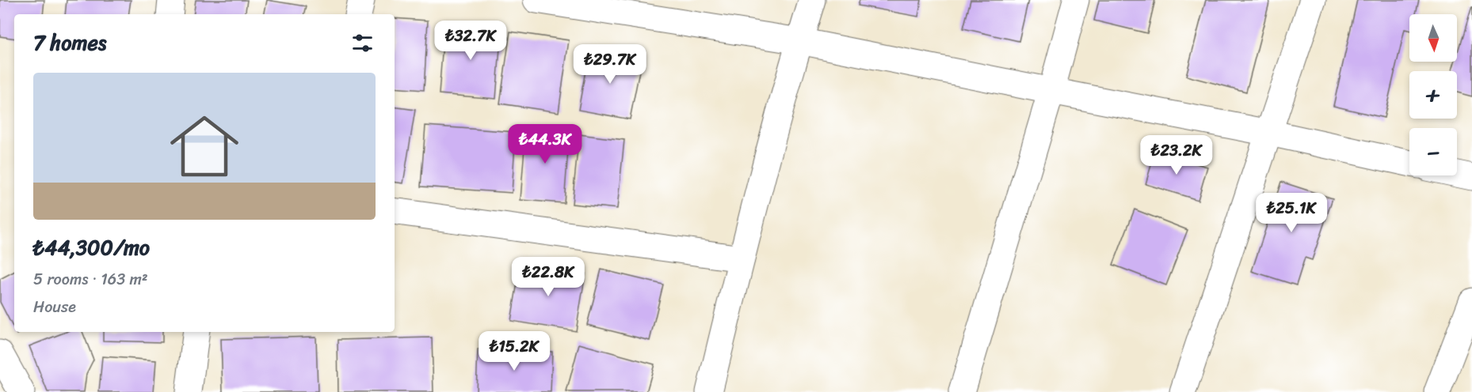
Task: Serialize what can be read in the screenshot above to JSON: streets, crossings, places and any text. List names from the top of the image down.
{
  "north": "bottom",
  "page": {
    "map_buttons": ["+", "−"],
    "heading": "7 homes",
    "price": [
      "₺32.7K",
      "₺29.7K",
      "₺44.3K",
      "₺23.2K",
      "₺25.1K",
      "₺22.8K",
      "₺15.2K"
    ],
    "list": [
      {
        "name": "₺44,300/mo",
        "note": "5 rooms · 163 m² · House"
      }
    ]
  }
}
